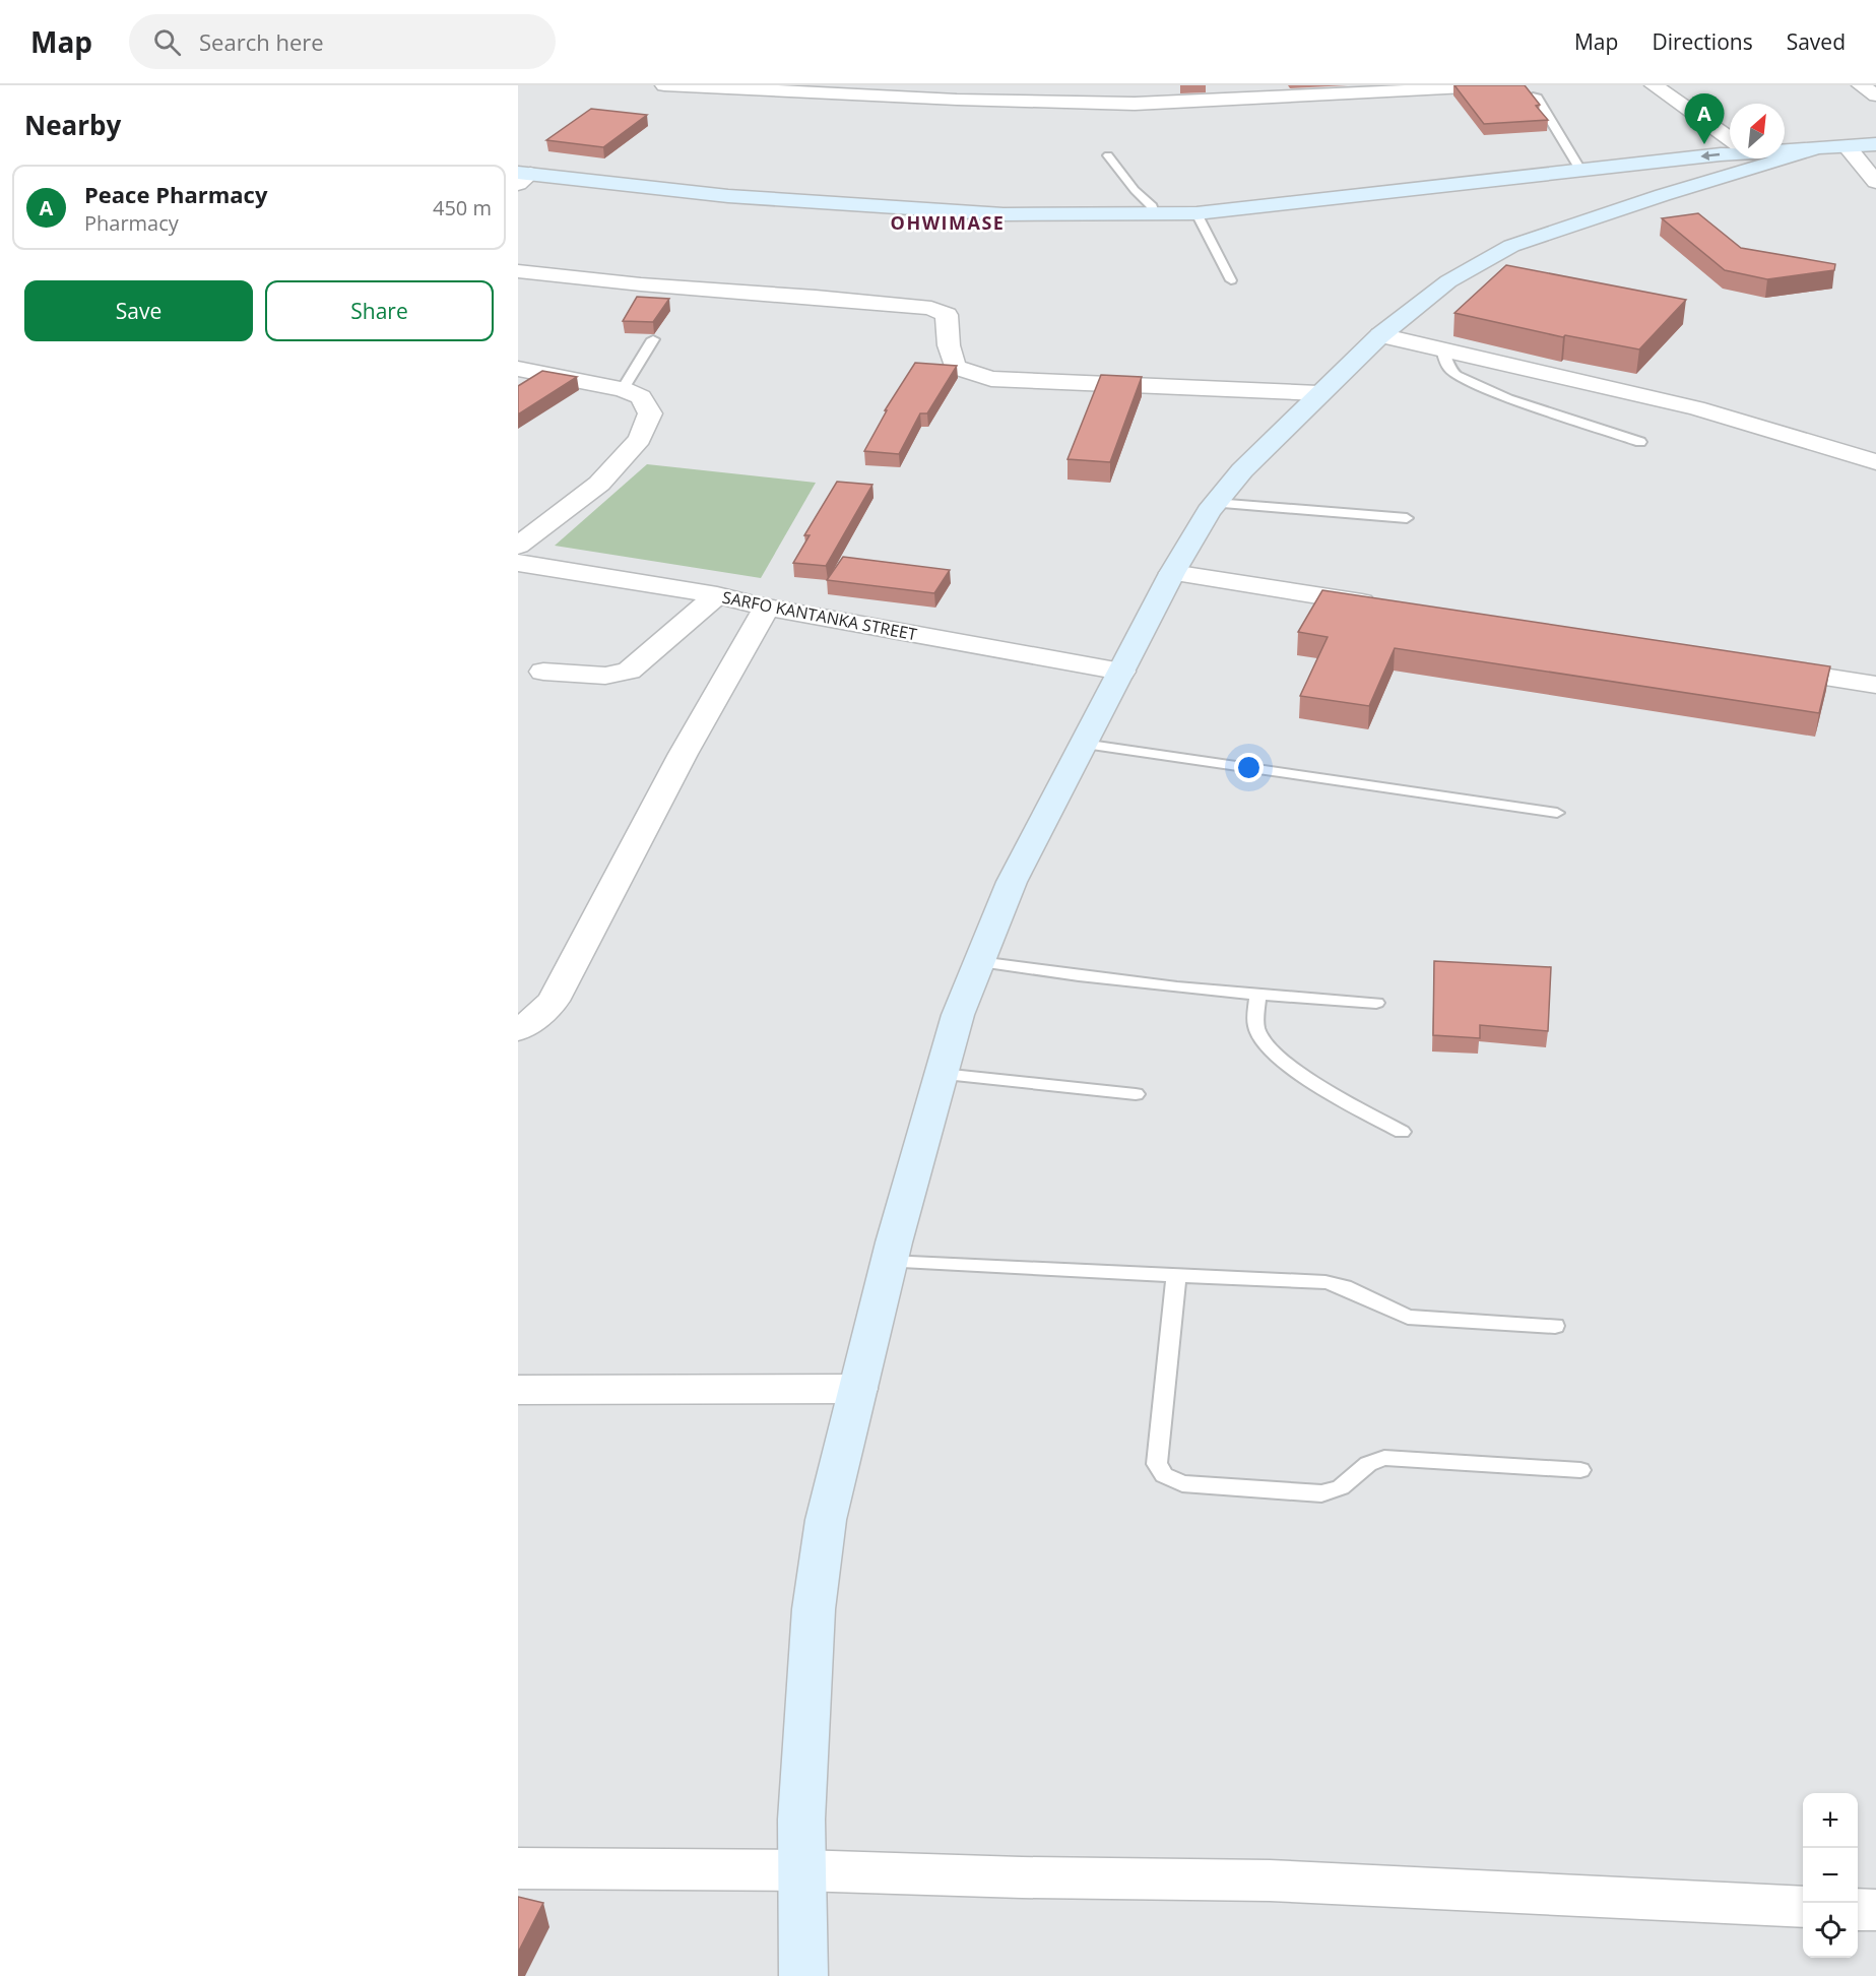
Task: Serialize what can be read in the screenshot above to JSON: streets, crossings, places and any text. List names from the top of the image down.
{
  "streets": {
    "street": ["SARFO KANTANKA STREET"]
  },
  "districts": ["OHWIMASE"],
  "north": "top right",
  "page": {
    "header": "Map",
    "search": "Search here",
    "nav": ["Map", "Directions", "Saved"],
    "heading": "Nearby",
    "pins": "A",
    "list": [
      {
        "mark": "A",
        "name": "Peace Pharmacy",
        "note": "Pharmacy",
        "value": "450 m"
      }
    ],
    "buttons": ["Save", "Share"],
    "map_buttons": ["+", "−"]
  }
}
